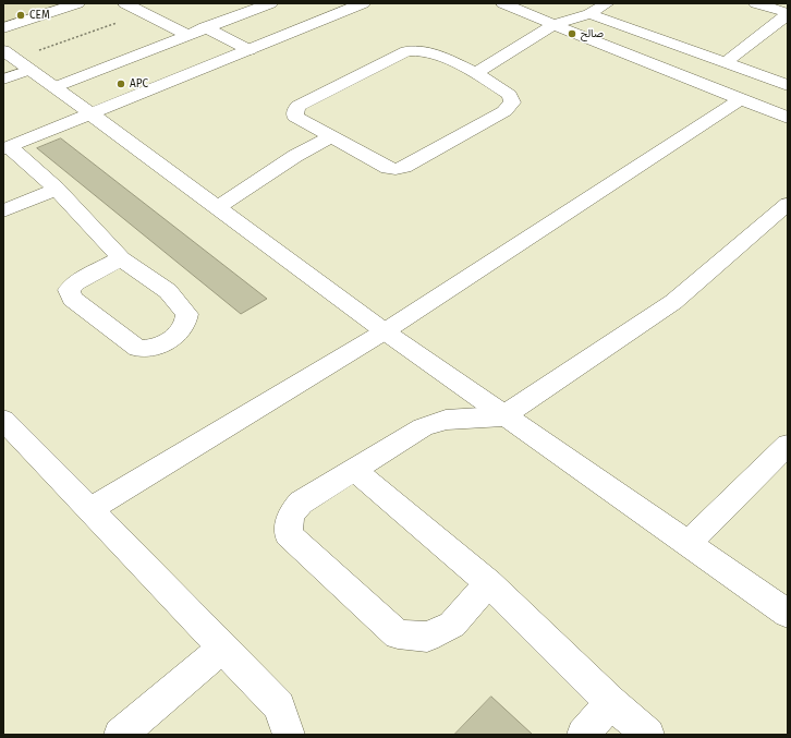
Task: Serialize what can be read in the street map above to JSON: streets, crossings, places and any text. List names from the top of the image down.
{
  "places": ["CEM", "صالح", "APC"]
}
